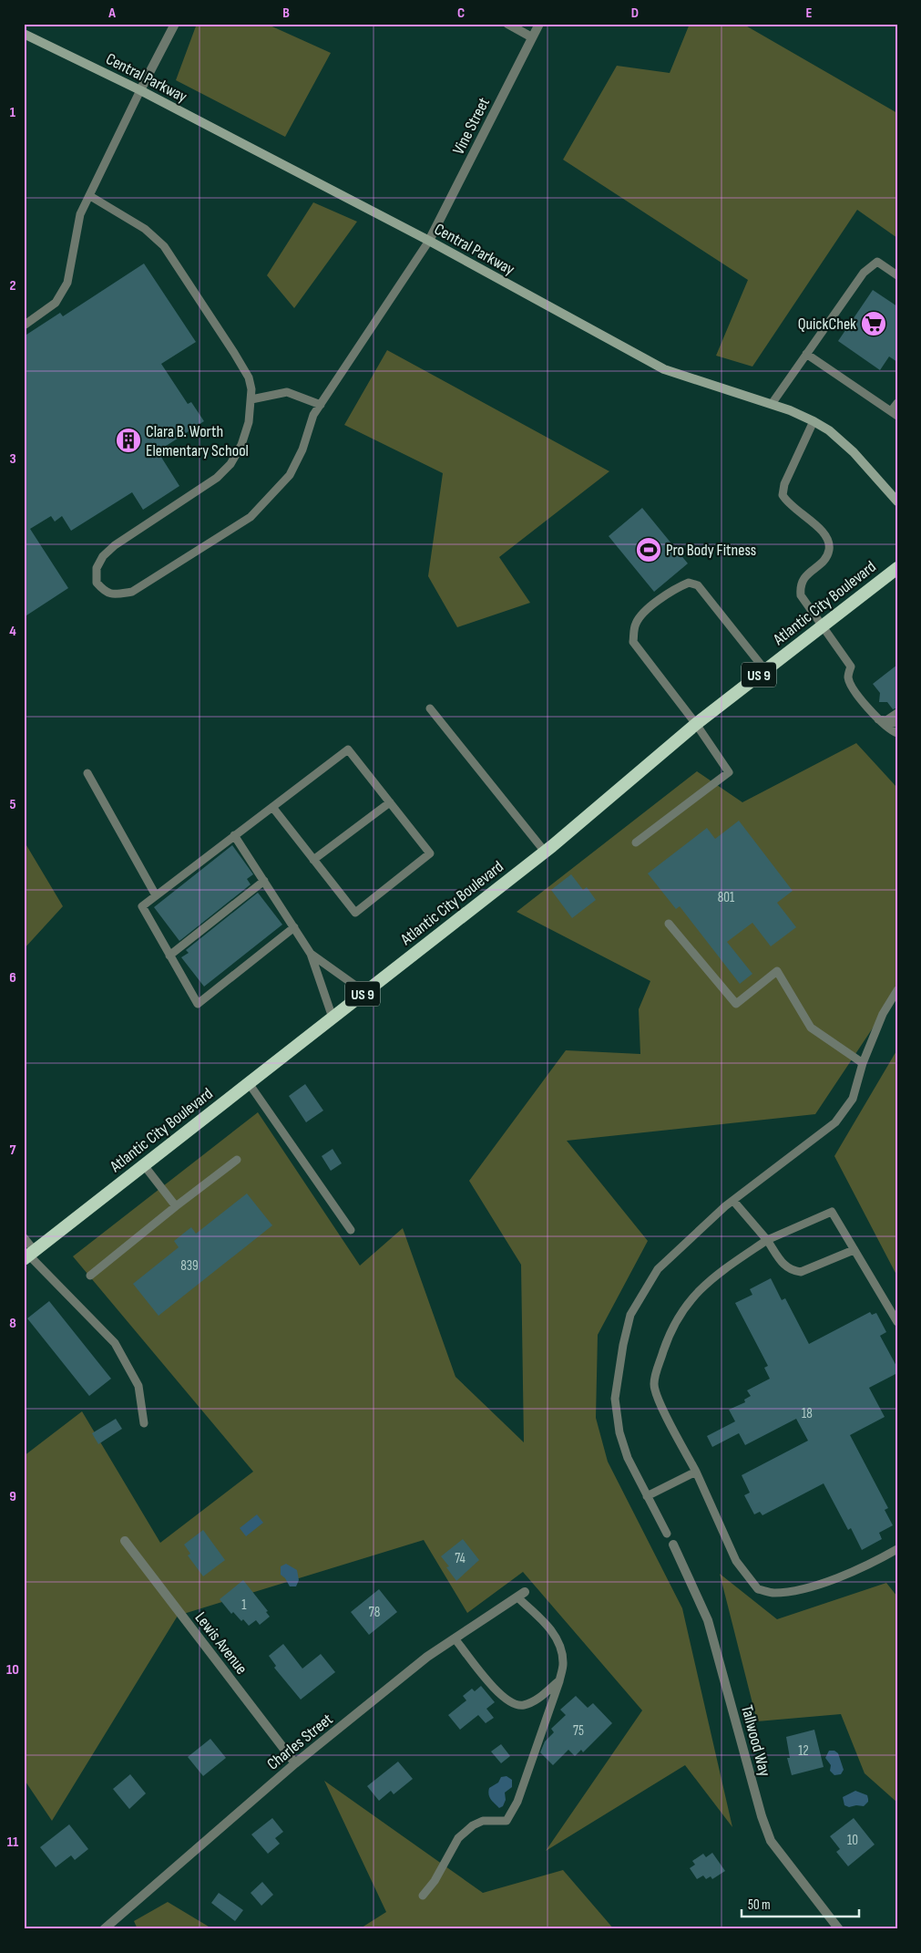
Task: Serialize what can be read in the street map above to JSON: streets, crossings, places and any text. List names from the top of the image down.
{
  "streets": {
    "highway": ["Atlantic City Boulevard", "US 9"],
    "main road": ["Central Parkway"],
    "street": [
      "Vine Street",
      "Lewis Avenue",
      "Tallwood Way",
      "Charles Street"
    ]
  },
  "crossings": [
    ["Central Parkway", "Vine Street"],
    ["Lewis Avenue", "Charles Street"]
  ],
  "places": {
    "supermarket": ["QuickChek"],
    "building": ["Clara B. Worth Elementary School"],
    "sports": ["Pro Body Fitness"]
  },
  "house_numbers": [
    "801",
    "839",
    "18",
    "74",
    "1",
    "78",
    "75",
    "12",
    "10"
  ],
  "scale_bar": "50 m",
  "grid": {
    "columns": [
      "A",
      "B",
      "C",
      "D",
      "E"
    ],
    "rows": [
      "1",
      "2",
      "3",
      "4",
      "5",
      "6",
      "7",
      "8",
      "9",
      "10",
      "11"
    ]
  }
}
